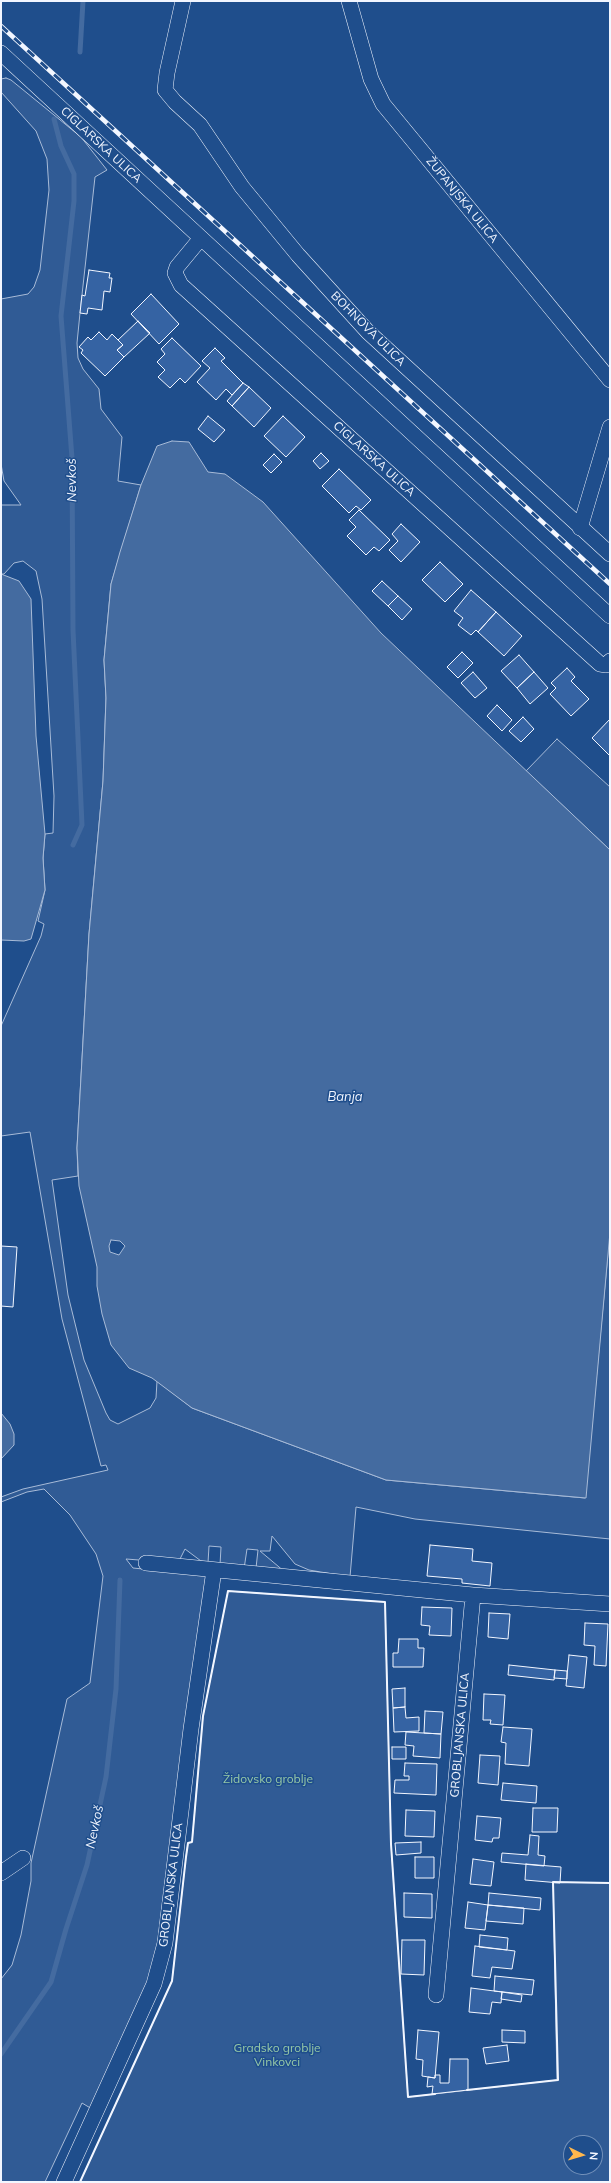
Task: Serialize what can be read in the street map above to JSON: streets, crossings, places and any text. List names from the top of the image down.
{
  "streets": {
    "street": [
      "CIGLARSKA ULICA",
      "ŽUPANJSKA ULICA",
      "BOHNOVA ULICA",
      "GROBLJANSKA ULICA"
    ]
  },
  "water": ["Nevkoš", "Banja"],
  "parks": ["Židovsko groblje", "Gradsko groblje Vinkovci"],
  "north": "right"
}
